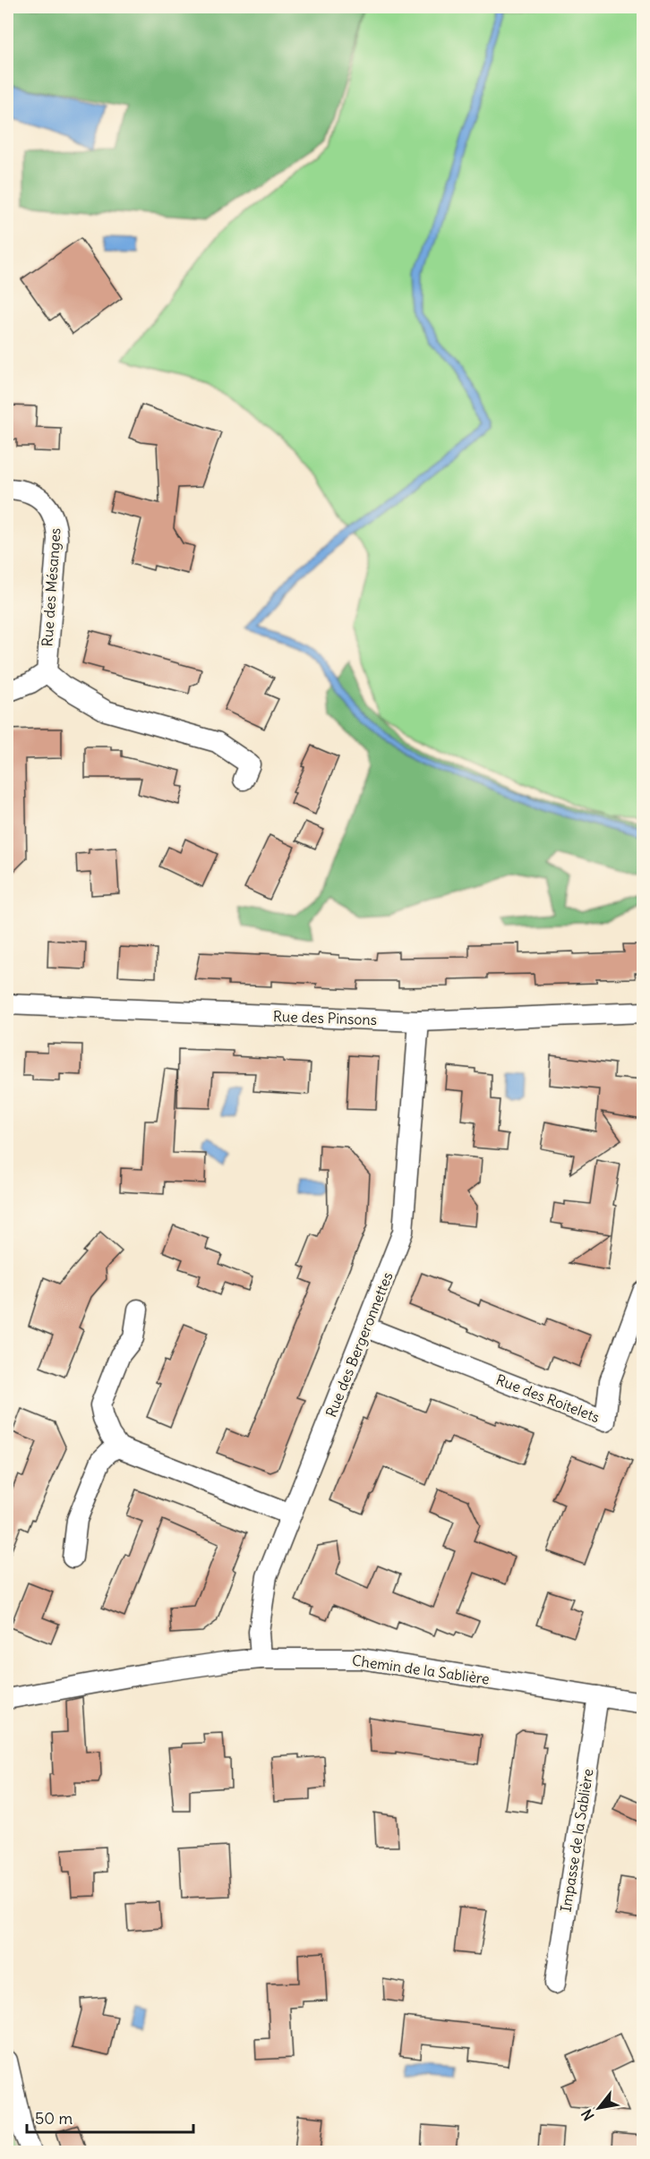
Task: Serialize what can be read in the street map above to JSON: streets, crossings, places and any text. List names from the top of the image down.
{
  "streets": {
    "street": [
      "Rue des Mésanges",
      "Rue des Pinsons",
      "Rue des Bergeronnettes",
      "Rue des Roitelets",
      "Chemin de la Sablière",
      "Impasse de la Sablière"
    ]
  },
  "crossings": [
    ["Rue des Pinsons", "Rue des Bergeronnettes"],
    ["Rue des Bergeronnettes", "Rue des Roitelets"],
    ["Rue des Bergeronnettes", "Chemin de la Sablière"],
    ["Chemin de la Sablière", "Impasse de la Sablière"]
  ],
  "scale_bar": "50 m",
  "north": "bottom left"
}
